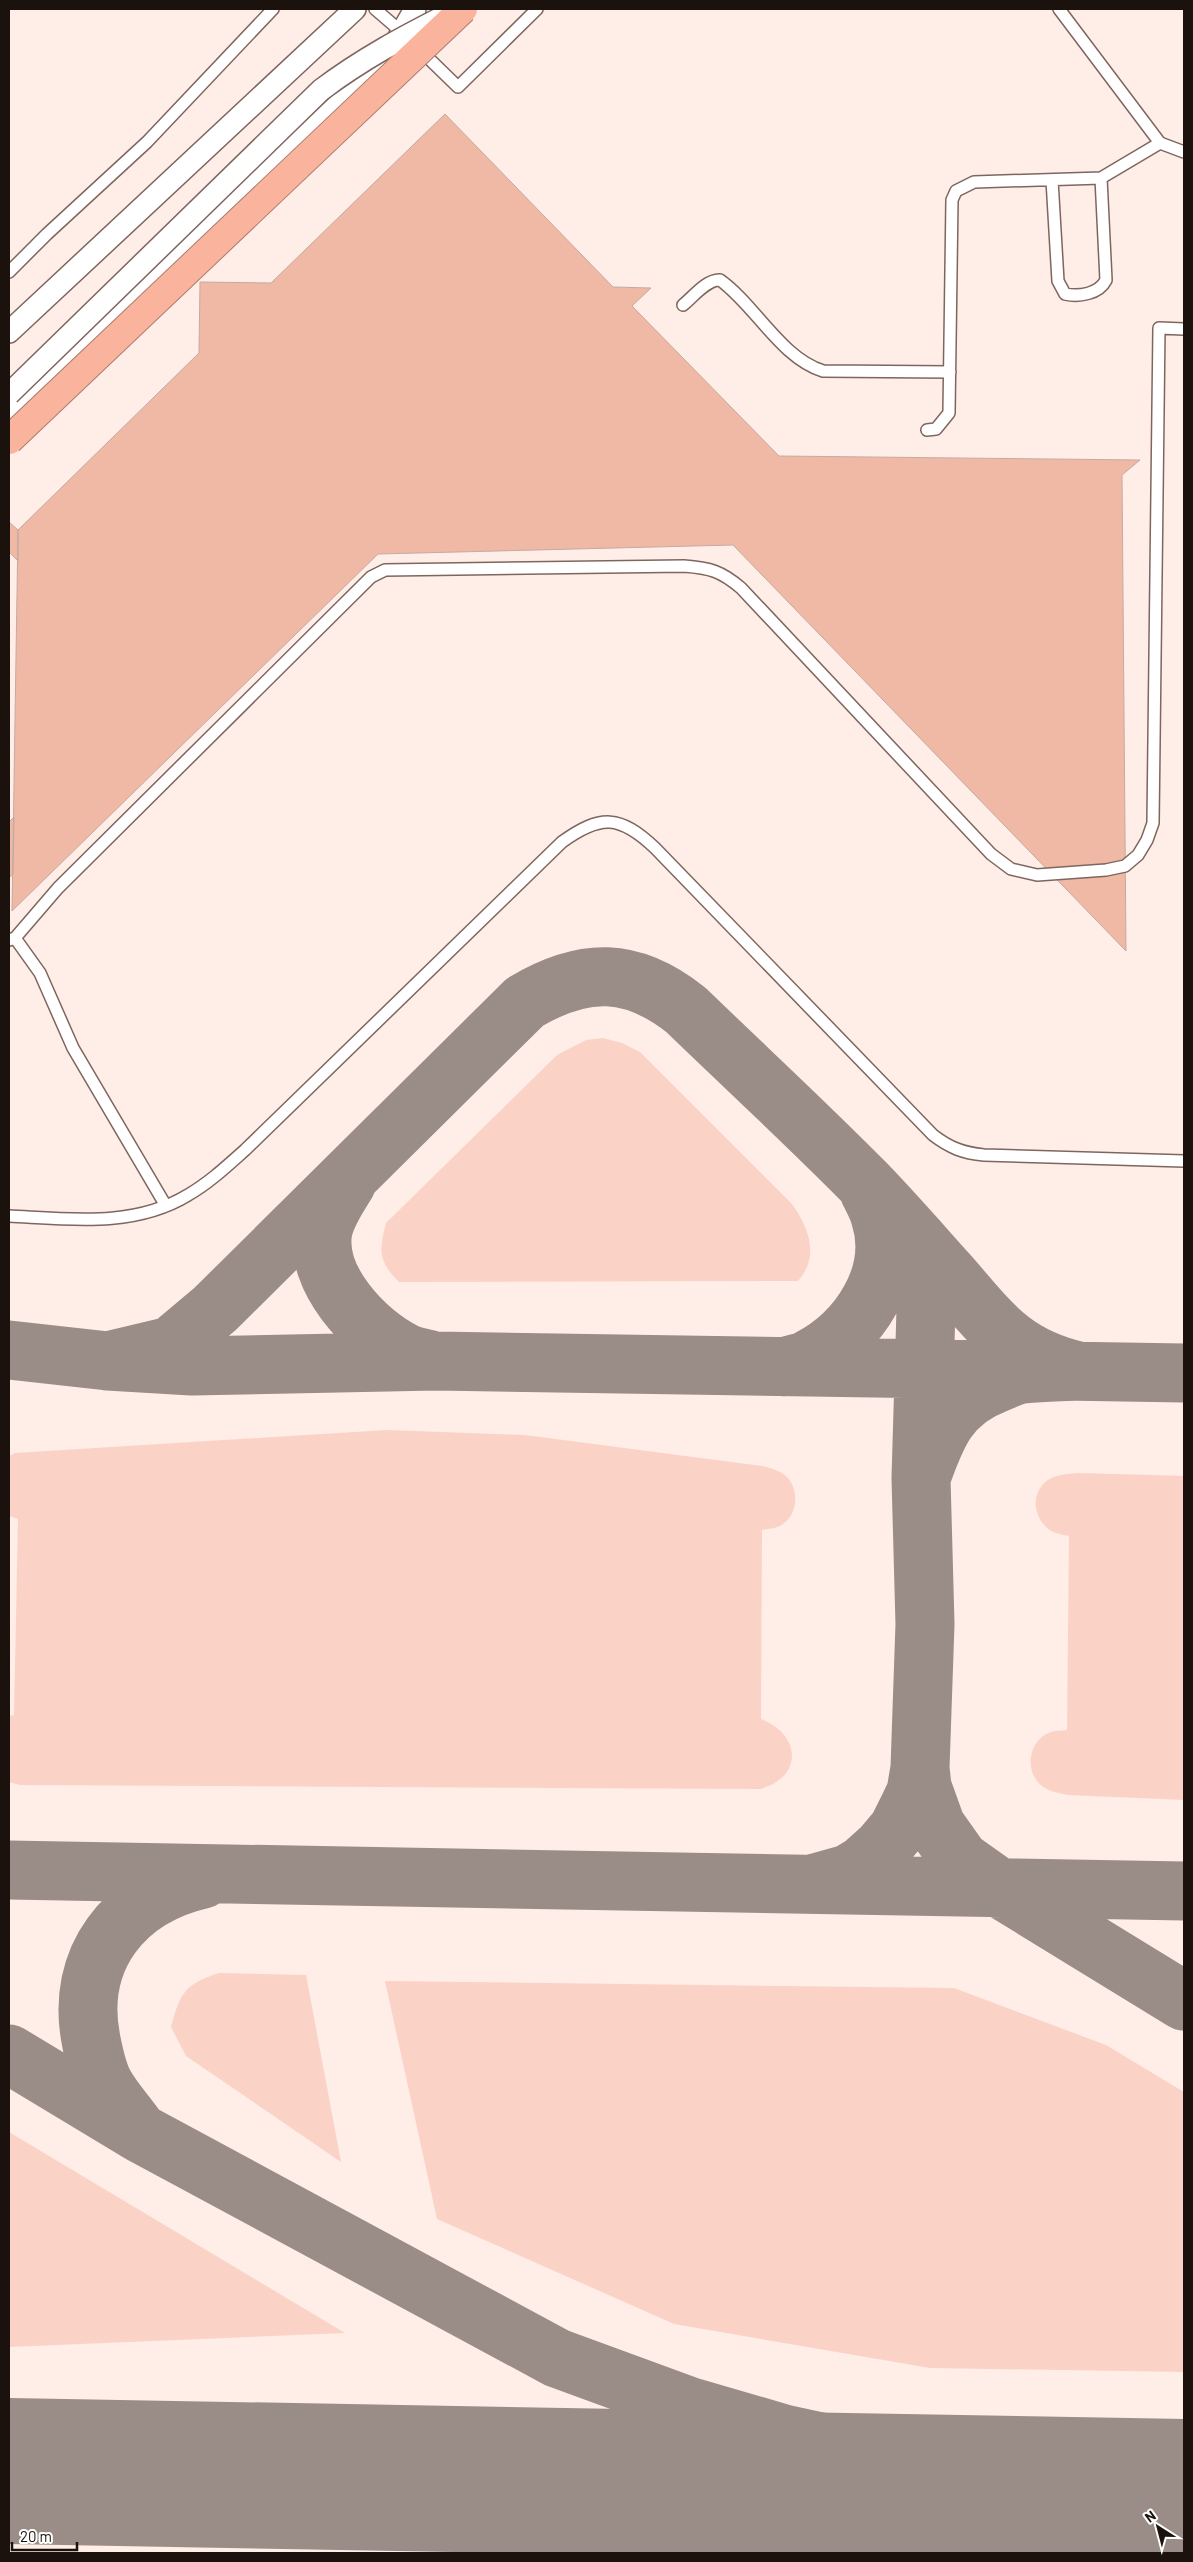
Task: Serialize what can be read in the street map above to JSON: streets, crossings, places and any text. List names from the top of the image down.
{
  "scale_bar": "20 m",
  "north": "top left"
}
